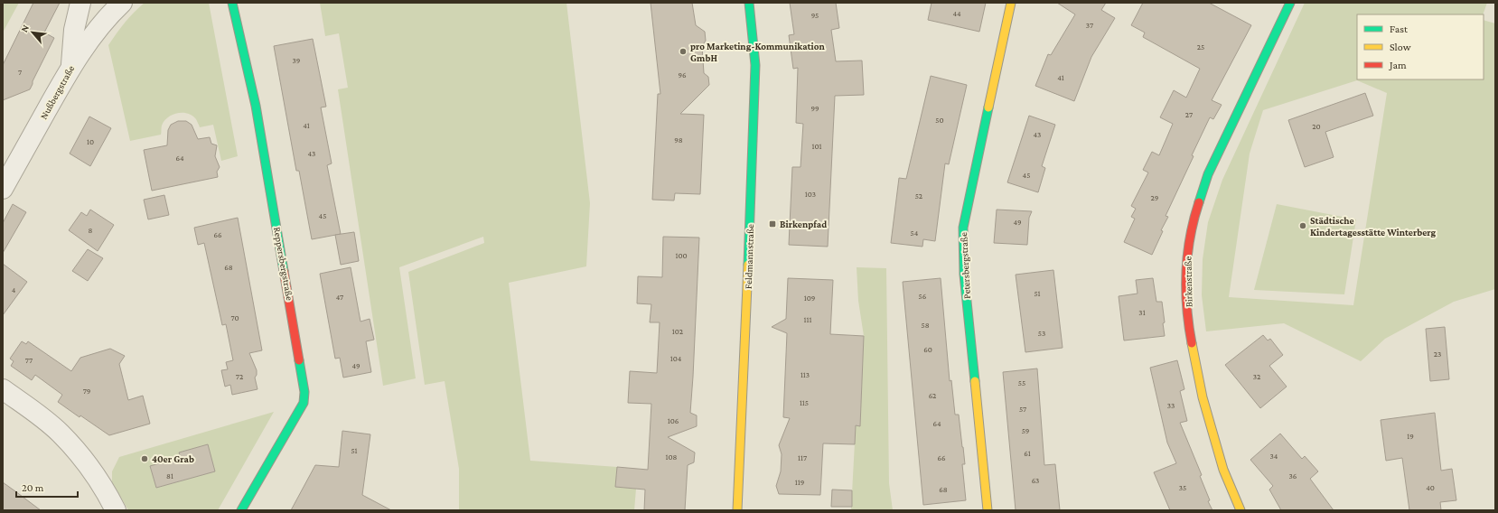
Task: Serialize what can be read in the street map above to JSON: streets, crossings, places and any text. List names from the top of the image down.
{
  "streets": {
    "street": [
      "Nußbergstraße",
      "Feldmannstraße",
      "Reppersbergstraße",
      "Petersbergstraße",
      "Birkenstraße"
    ]
  },
  "places": {
    "other": ["pro Marketing-Kommunikation GmbH", "Städtische Kindertagesstätte Winterberg", "40er Grab"],
    "transit": ["Birkenpfad"]
  },
  "house_numbers": [
    "44",
    "95",
    "37",
    "25",
    "39",
    "7",
    "96",
    "41",
    "99",
    "27",
    "50",
    "41",
    "20",
    "43",
    "98",
    "10",
    "101",
    "43",
    "64",
    "45",
    "103",
    "52",
    "29",
    "45",
    "49",
    "8",
    "54",
    "66",
    "100",
    "68",
    "4",
    "51",
    "56",
    "47",
    "109",
    "31",
    "70",
    "111",
    "58",
    "102",
    "53",
    "60",
    "23",
    "104",
    "77",
    "49",
    "113",
    "72",
    "32",
    "55",
    "79",
    "62",
    "115",
    "33",
    "57",
    "106",
    "64",
    "59",
    "19",
    "51",
    "61",
    "34",
    "108",
    "117",
    "66",
    "81",
    "36",
    "63",
    "119",
    "35",
    "40",
    "68"
  ],
  "legend": ["Fast", "Slow", "Jam"],
  "scale_bar": "20 m",
  "north": "top left"
}
